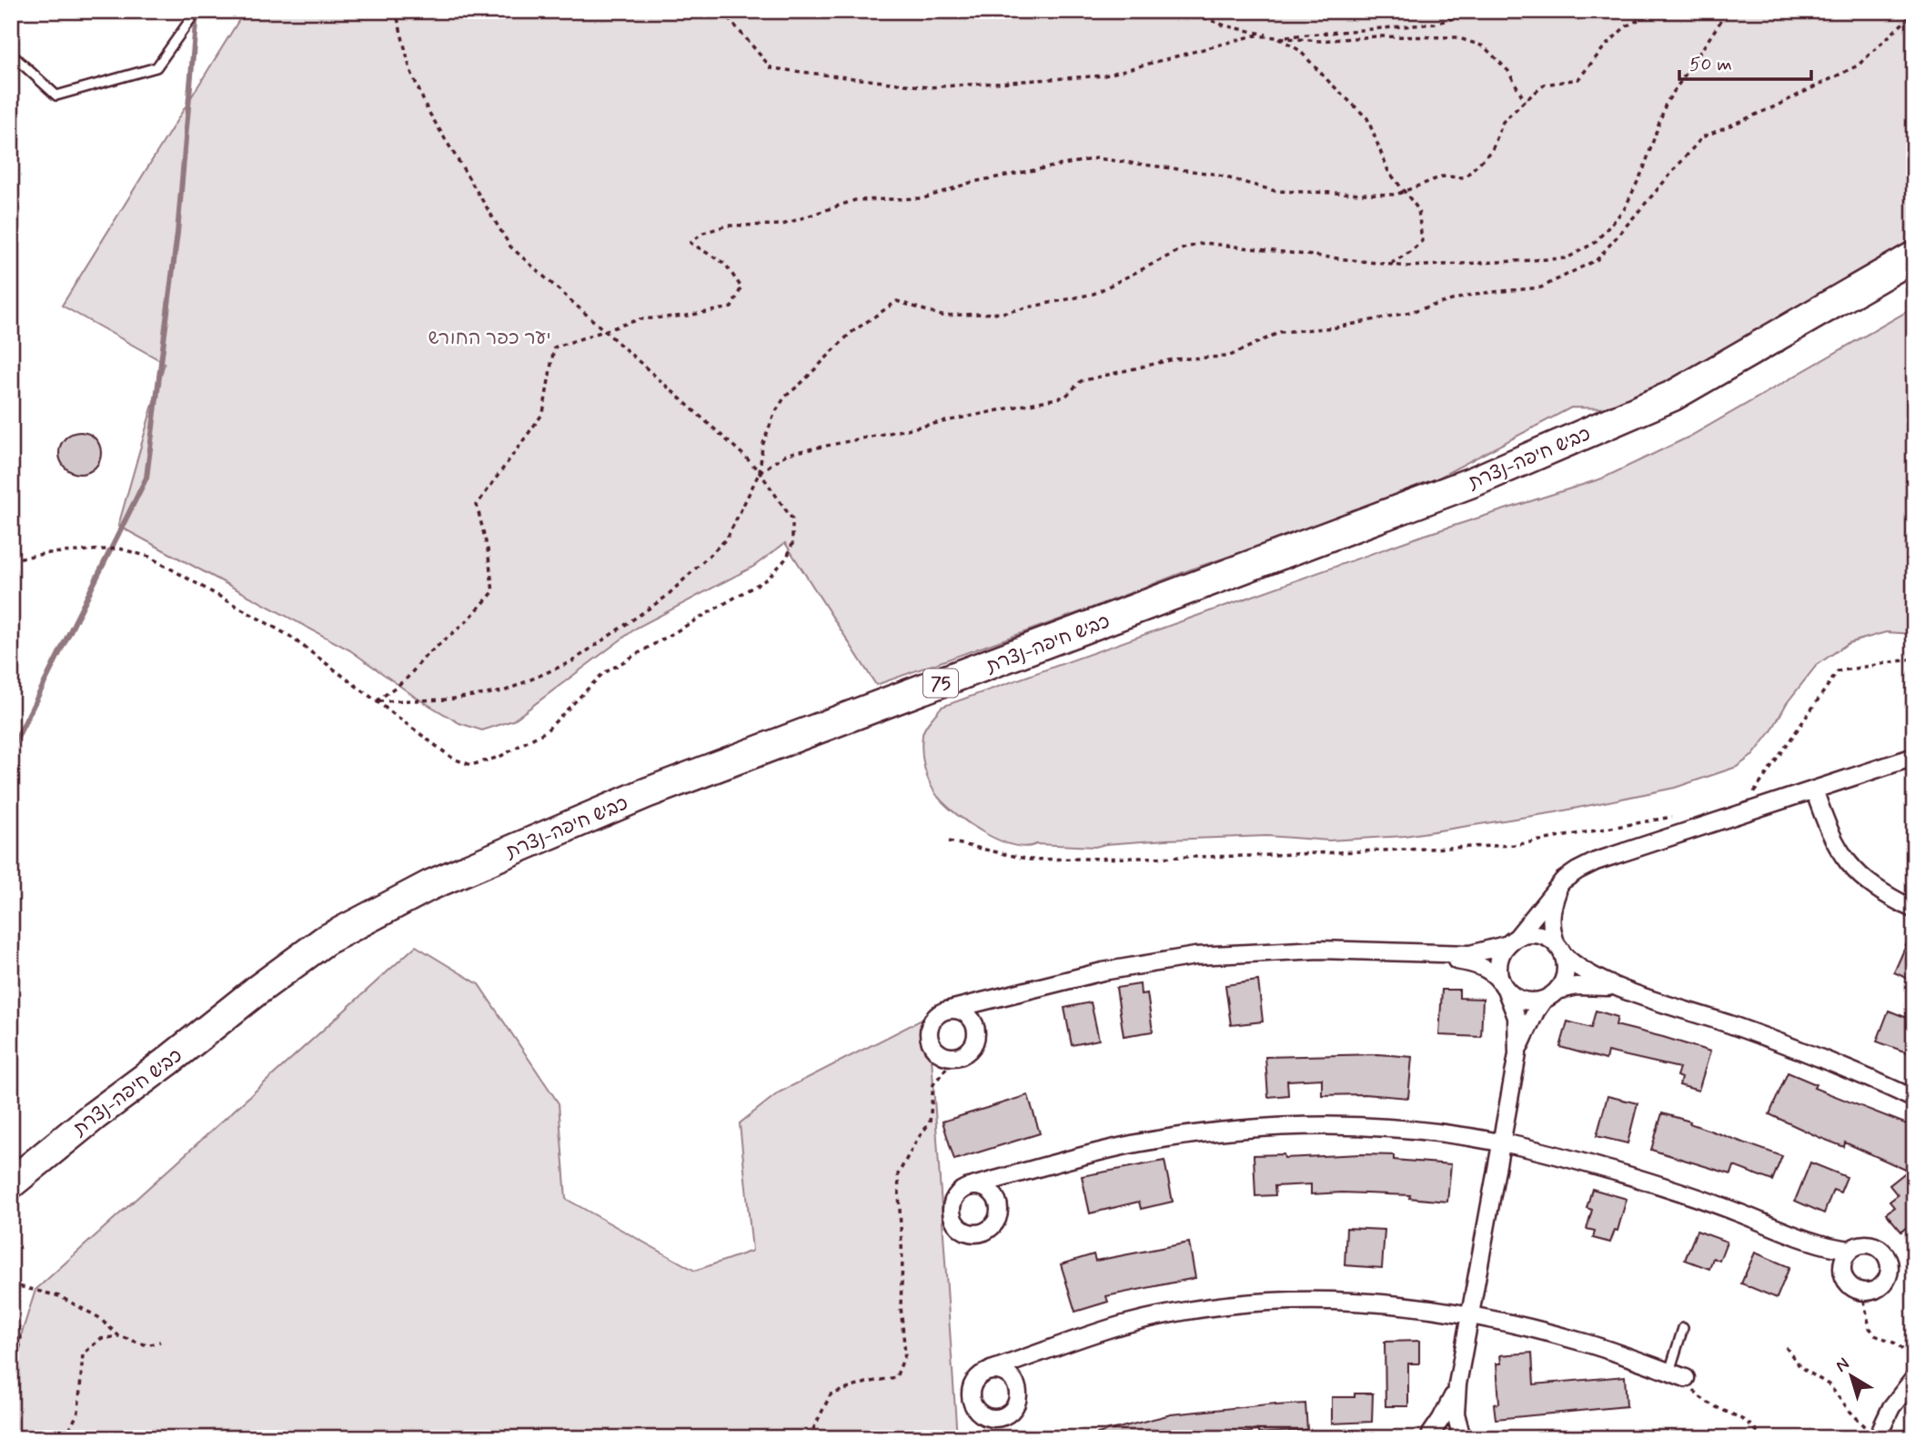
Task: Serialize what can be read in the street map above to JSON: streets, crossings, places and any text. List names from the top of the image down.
{
  "streets": {
    "highway": ["כביש חיפה-נצרת", "75"]
  },
  "parks": ["יער כפר החורש"],
  "scale_bar": "50 m",
  "north": "top left"
}
